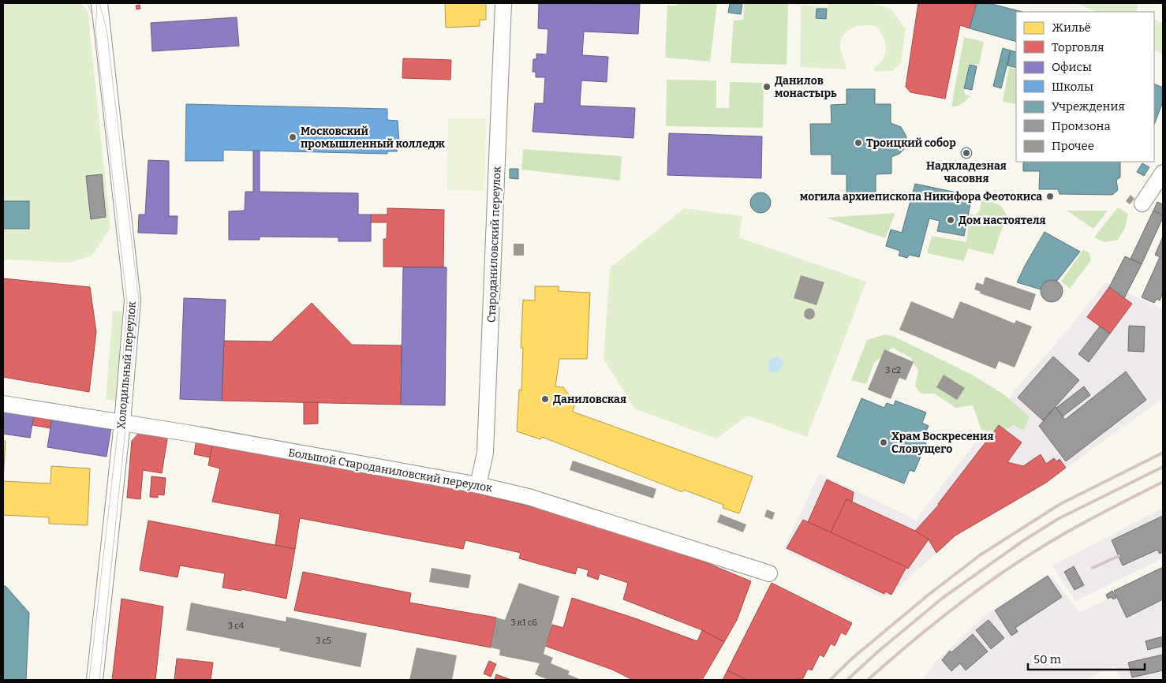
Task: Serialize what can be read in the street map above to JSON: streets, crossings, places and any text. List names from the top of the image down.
{
  "streets": {
    "street": ["Староданиловский переулок", "Холодильный переулок", "Большой Староданиловский переулок"]
  },
  "crossings": [
    ["Староданиловский переулок", "Большой Староданиловский переулок"],
    ["Холодильный переулок", "Большой Староданиловский переулок"]
  ],
  "places": [
    "Данилов монастырь",
    "Московский промышленный колледж",
    "Троицкий собор",
    "Надкладезная часовня",
    "могила архиепископа Никифора Феотокиса",
    "Дом настоятеля",
    "Даниловская",
    "Храм Воскресения Словущего"
  ],
  "house_numbers": [
    "3 с2",
    "3 к1 с6",
    "3 с4",
    "3 с5"
  ],
  "legend": [
    "Жильё",
    "Торговля",
    "Офисы",
    "Школы",
    "Учреждения",
    "Промзона",
    "Прочее"
  ],
  "scale_bar": "50 m"
}
